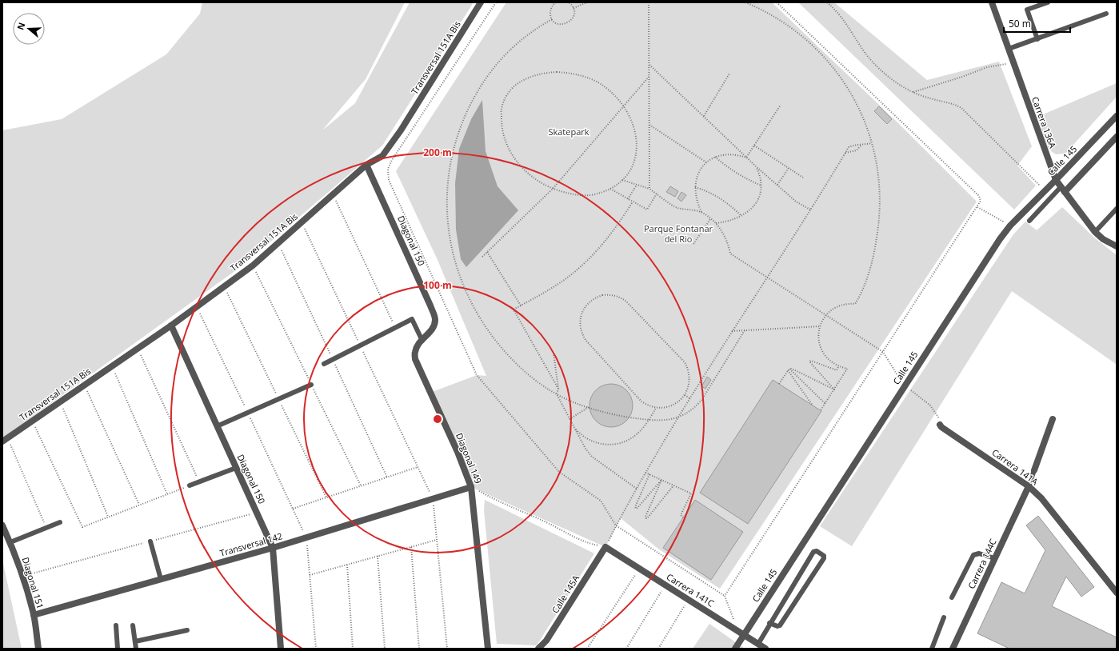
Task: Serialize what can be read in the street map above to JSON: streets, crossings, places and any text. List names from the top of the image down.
{
  "streets": {
    "street": [
      "Transversal 151A Bis",
      "Carrera 136A",
      "Calle 145",
      "Diagonal 150",
      "Diagonal 149",
      "Carrera 141A",
      "Transversal 142",
      "Carrera 144C",
      "Diagonal 151",
      "Carrera 141C",
      "Calle 145A"
    ]
  },
  "crossings": [
    ["Transversal 151A Bis", "Diagonal 150"],
    ["Carrera 136A", "Calle 145"],
    ["Calle 145", "Carrera 141C"],
    ["Diagonal 150", "Diagonal 149"],
    ["Diagonal 150", "Transversal 142"],
    ["Diagonal 149", "Transversal 142"],
    ["Carrera 141A", "Carrera 144C"],
    ["Transversal 142", "Diagonal 151"],
    ["Carrera 141C", "Calle 145A"]
  ],
  "parks": ["Skatepark", "Parque Fontanar del Rio"],
  "scale_bar": "50 m",
  "north": "left",
  "rings": ["200 m", "100 m"]
}
